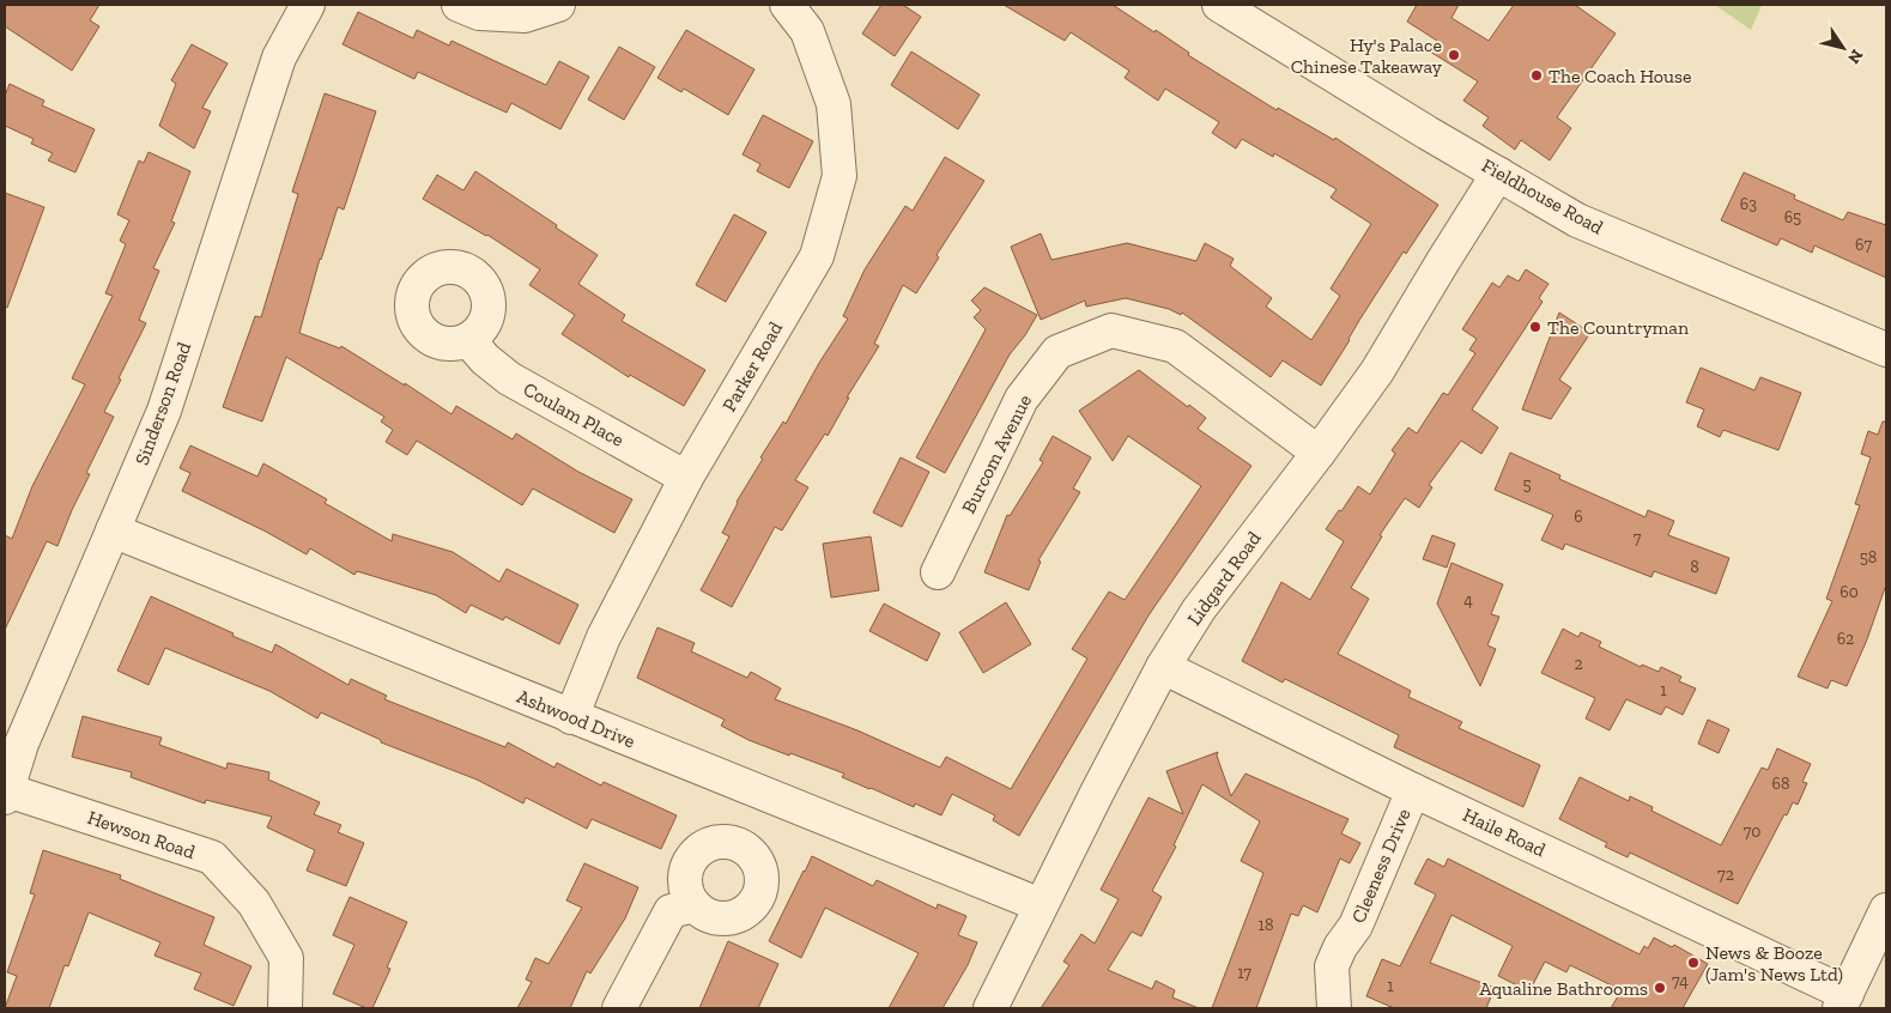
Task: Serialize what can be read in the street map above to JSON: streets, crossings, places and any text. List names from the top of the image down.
{
  "streets": {
    "street": [
      "Fieldhouse Road",
      "Parker Road",
      "Sinderson Road",
      "Coulam Place",
      "Burcom Avenue",
      "Lidgard Road",
      "Ashwood Drive",
      "Haile Road",
      "Hewson Road",
      "Cleeness Drive"
    ]
  },
  "crossings": [
    ["Fieldhouse Road", "Lidgard Road"],
    ["Parker Road", "Coulam Place"],
    ["Parker Road", "Ashwood Drive"],
    ["Sinderson Road", "Ashwood Drive"],
    ["Sinderson Road", "Hewson Road"],
    ["Burcom Avenue", "Lidgard Road"],
    ["Lidgard Road", "Ashwood Drive"],
    ["Lidgard Road", "Haile Road"],
    ["Haile Road", "Cleeness Drive"]
  ],
  "places": [
    "Hy's Palace Chinese Takeaway",
    "The Coach House",
    "The Countryman",
    "News & Booze (Jam's News Ltd)",
    "Aqualine Bathrooms"
  ],
  "house_numbers": [
    "63",
    "65",
    "67",
    "5",
    "6",
    "7",
    "58",
    "8",
    "60",
    "4",
    "62",
    "2",
    "1",
    "68",
    "70",
    "72",
    "18",
    "17",
    "74",
    "1"
  ],
  "north": "bottom right"
}
